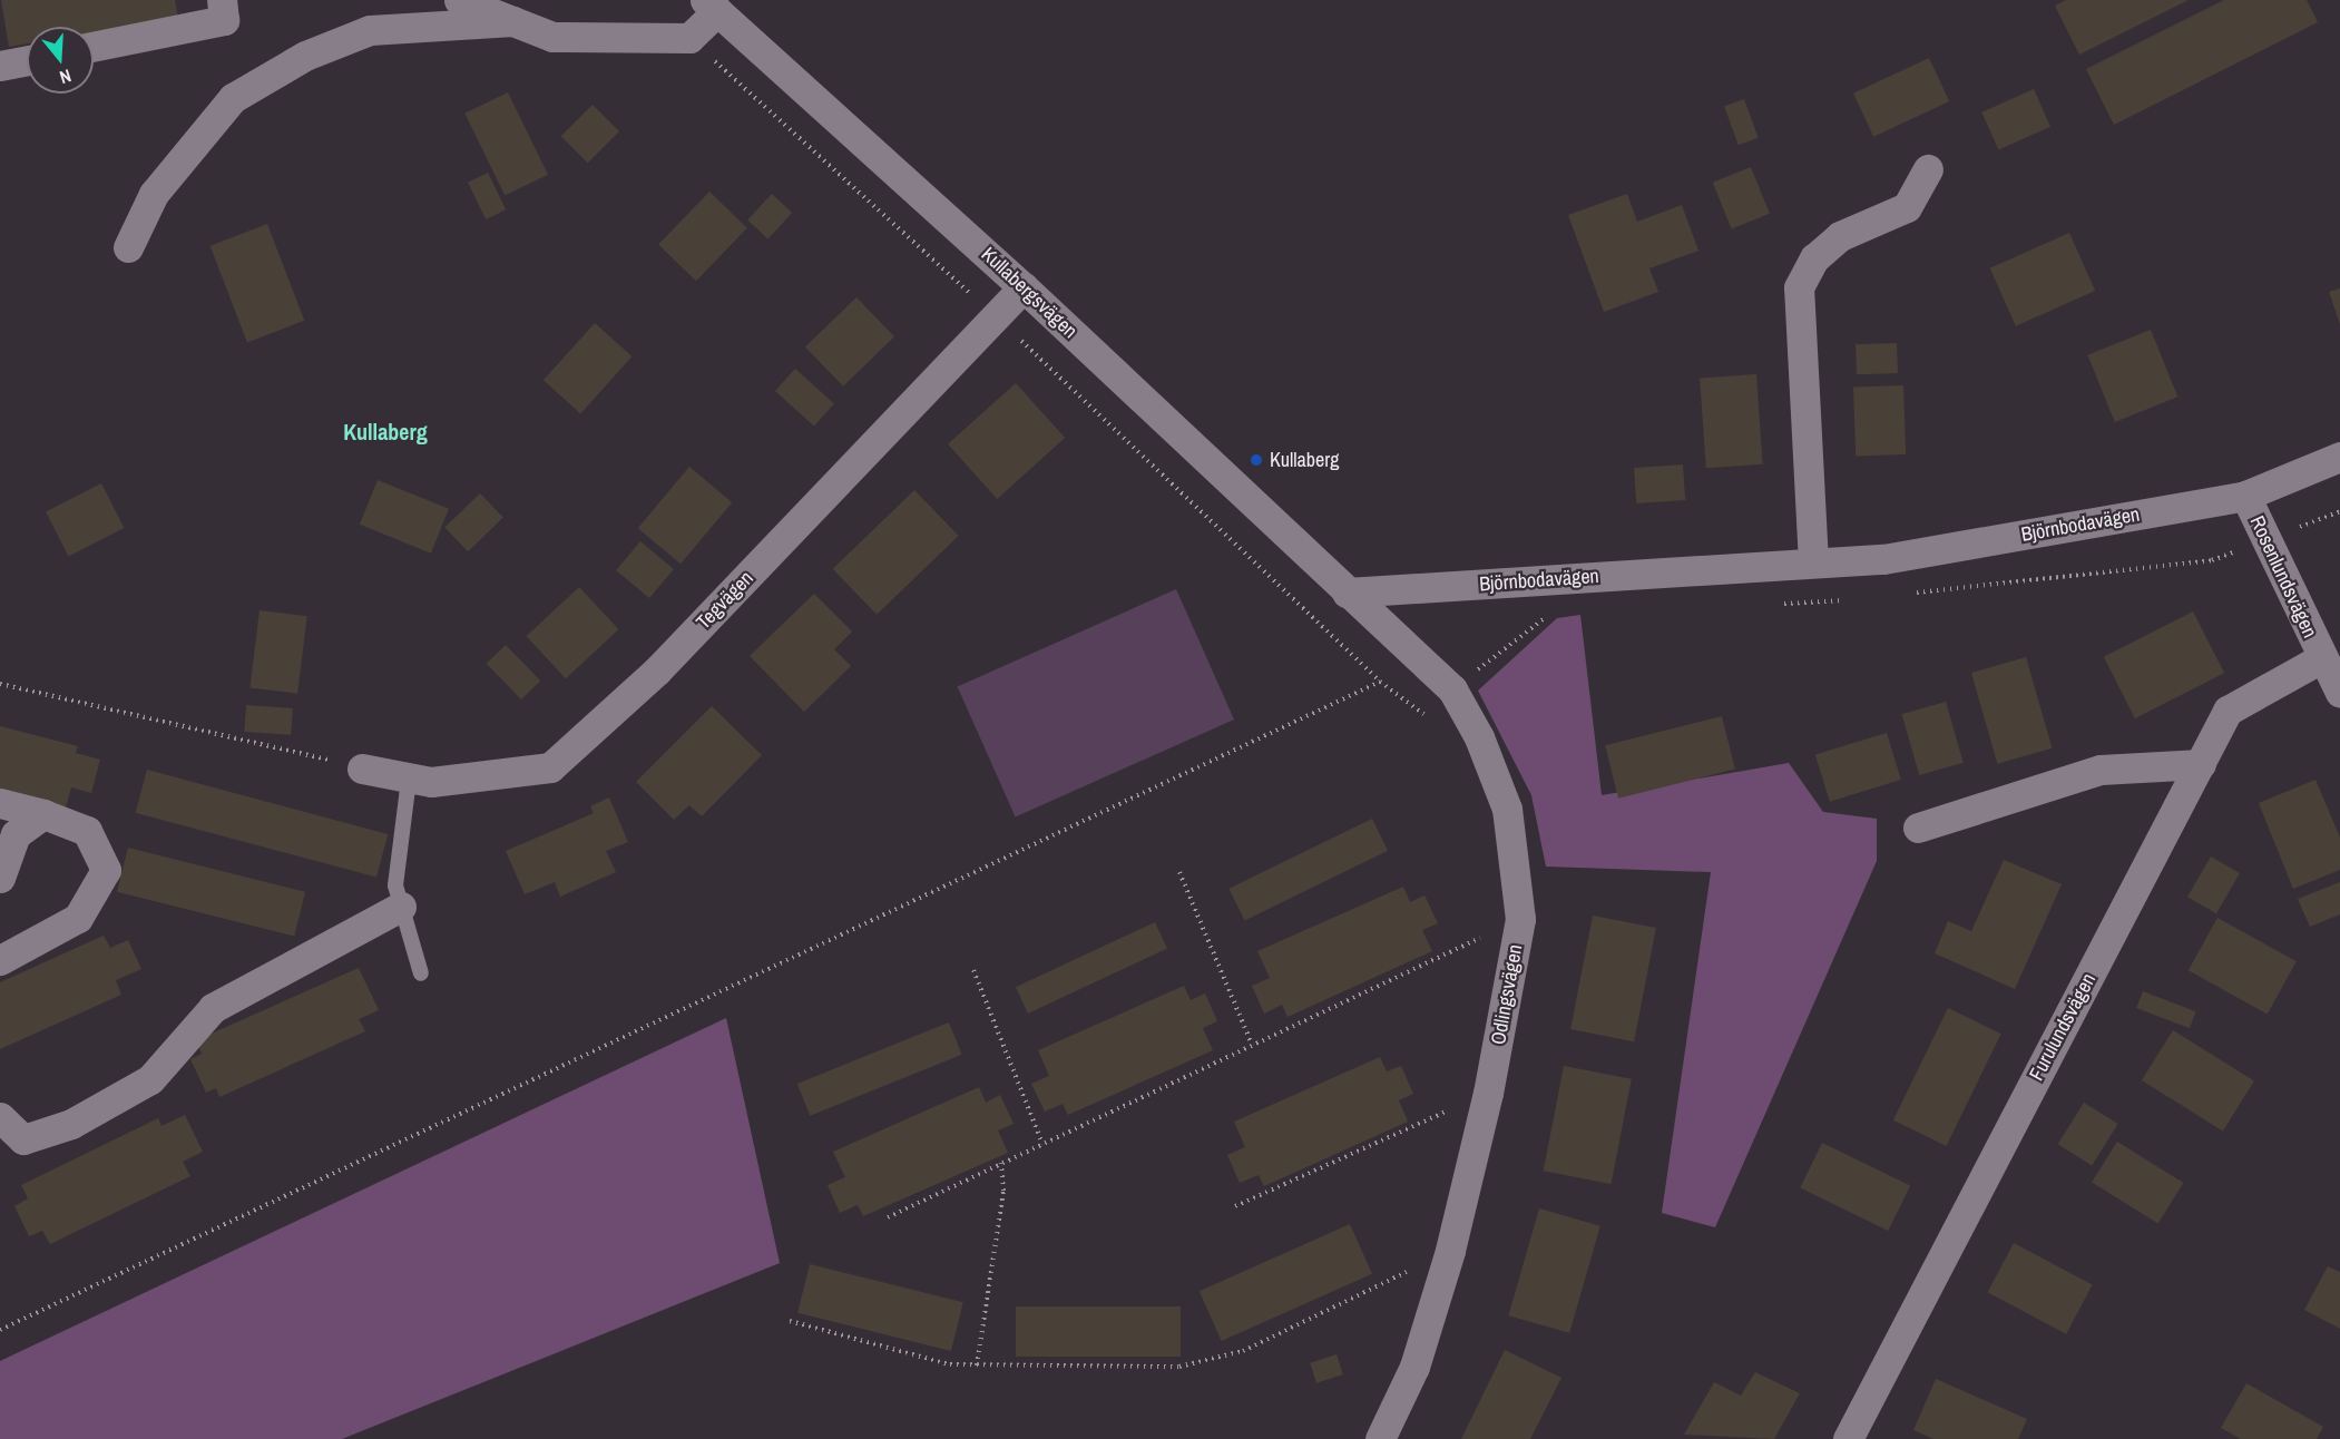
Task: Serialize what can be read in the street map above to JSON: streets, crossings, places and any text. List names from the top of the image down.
{
  "streets": {
    "street": [
      "Kullabergsvägen",
      "Björnbodavägen",
      "Rosenlundsvägen",
      "Tegvägen",
      "Odlingsvägen",
      "Furulundsvägen"
    ]
  },
  "crossings": [
    ["Kullabergsvägen", "Björnbodavägen"],
    ["Kullabergsvägen", "Tegvägen"],
    ["Kullabergsvägen", "Odlingsvägen"],
    ["Björnbodavägen", "Rosenlundsvägen"],
    ["Björnbodavägen", "Odlingsvägen"],
    ["Rosenlundsvägen", "Furulundsvägen"]
  ],
  "districts": ["Kullaberg"],
  "places": ["Kullaberg"],
  "north": "bottom"
}
